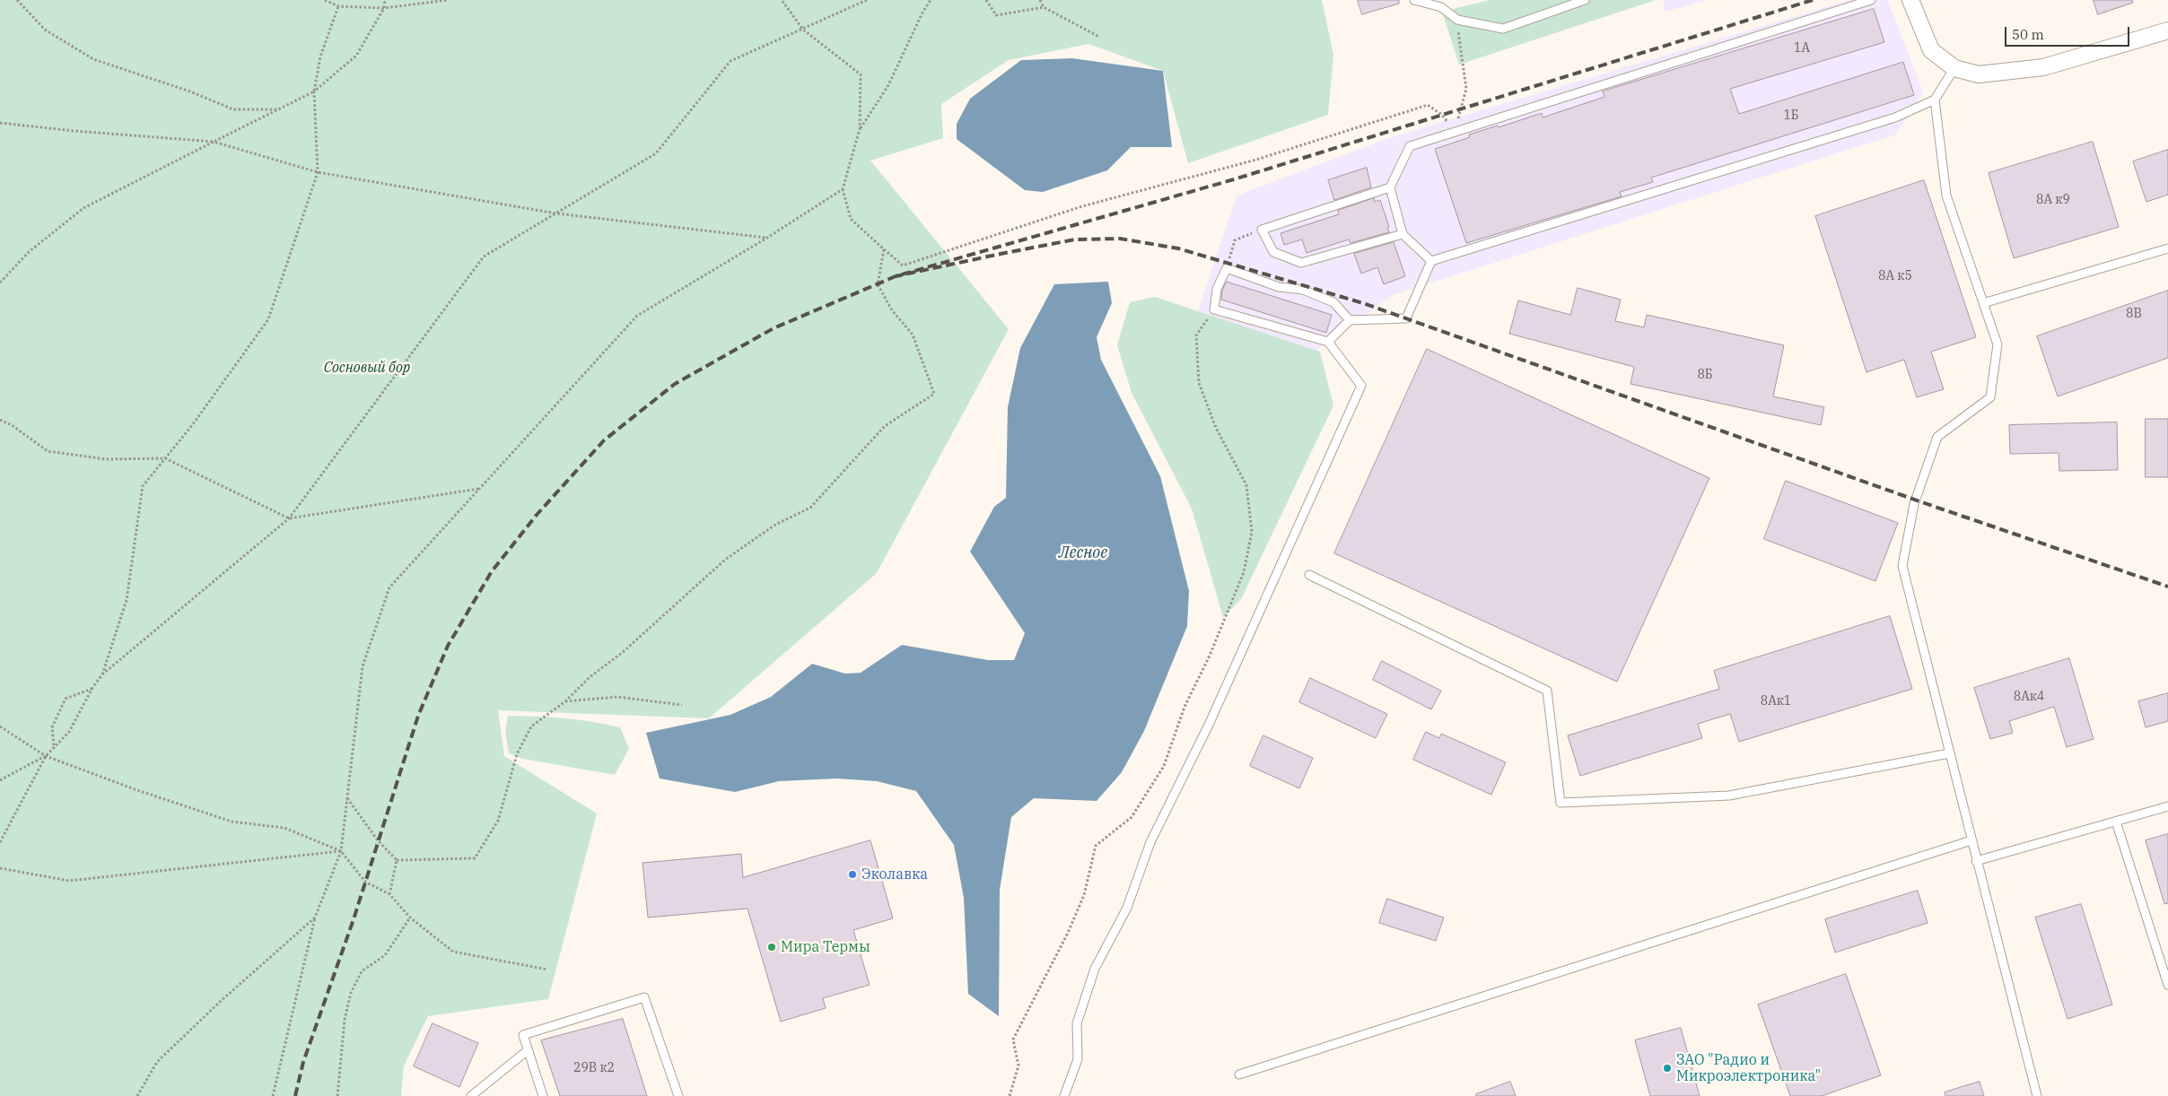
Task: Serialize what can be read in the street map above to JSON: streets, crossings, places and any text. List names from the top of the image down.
{
  "water": ["Лесное"],
  "parks": ["Сосновый бор"],
  "places": ["Эколавка", "Мира Термы", "ЗАО \"Радио и Микроэлектроника\""],
  "house_numbers": [
    "1А",
    "1Б",
    "8А к9",
    "8А к5",
    "8В",
    "8Б",
    "8Ак4",
    "8Ак1",
    "29В к2"
  ],
  "scale_bar": "50 m"
}
